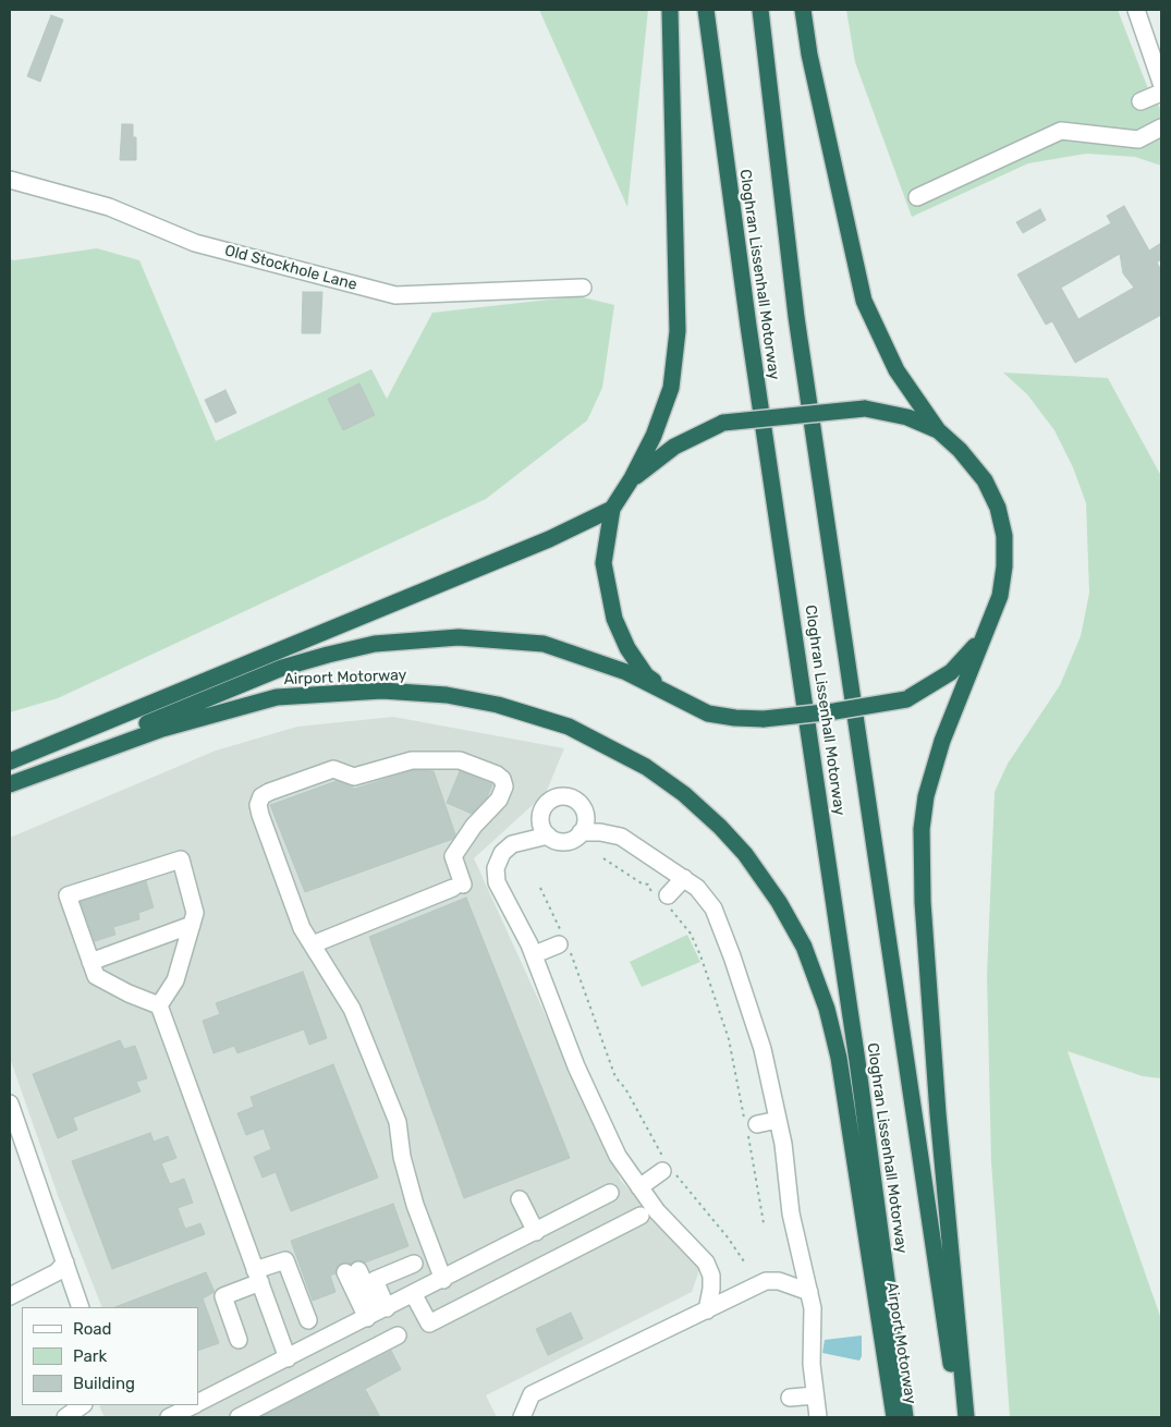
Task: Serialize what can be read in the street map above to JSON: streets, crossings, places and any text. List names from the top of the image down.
{
  "streets": {
    "highway": ["Cloghran Lissenhall Motorway", "Airport Motorway"],
    "street": ["Old Stockhole Lane"]
  },
  "legend": ["Road", "Park", "Building"]
}
